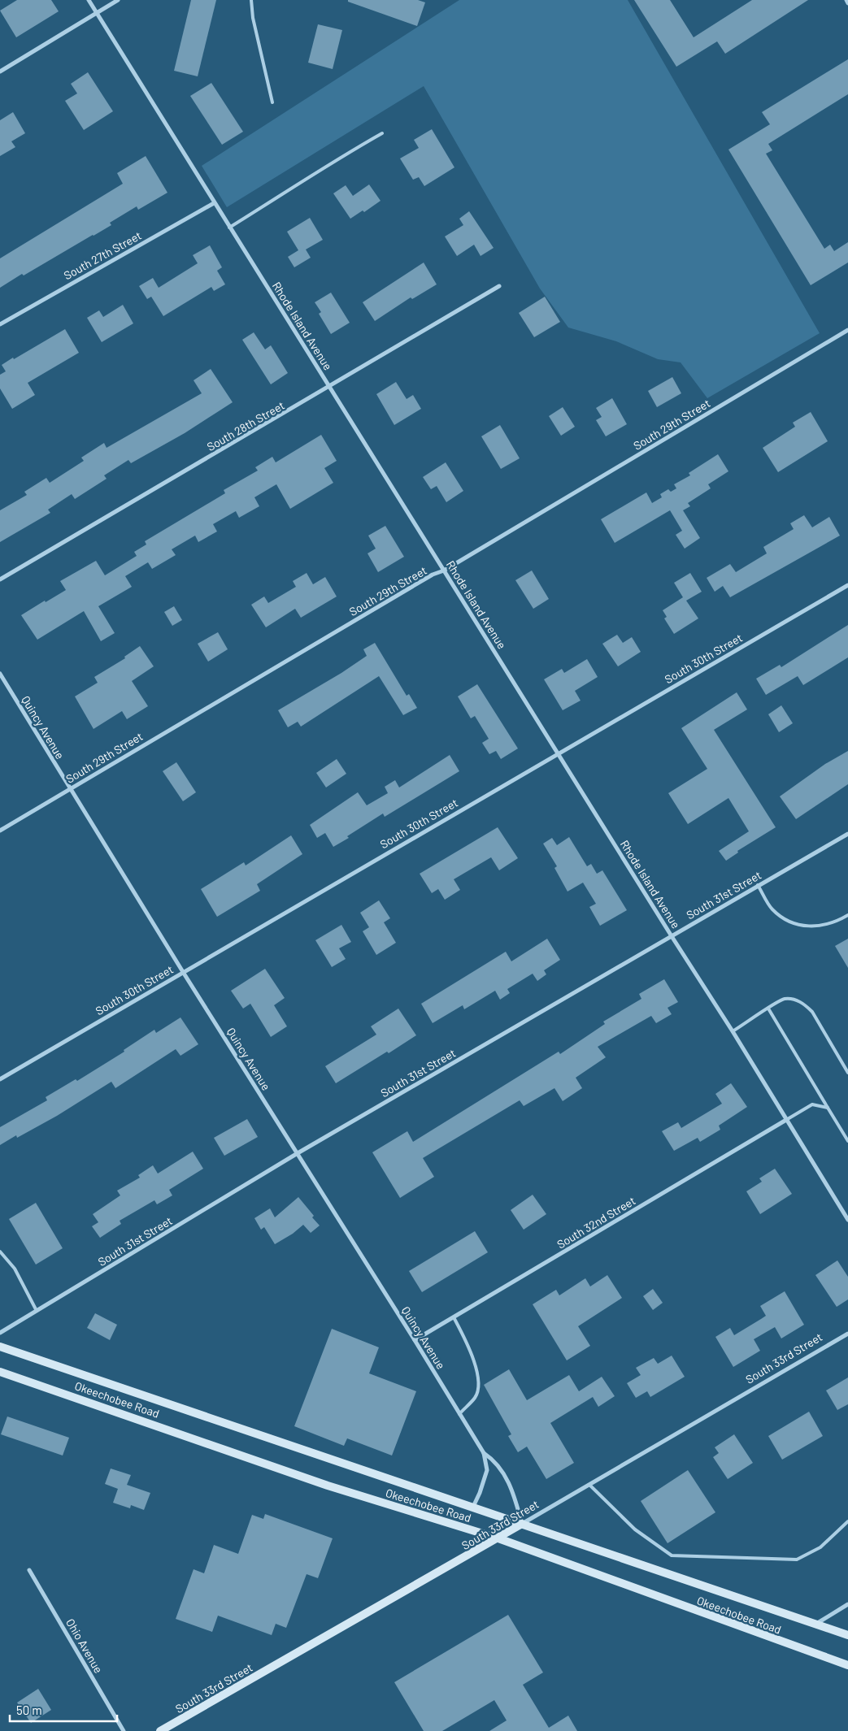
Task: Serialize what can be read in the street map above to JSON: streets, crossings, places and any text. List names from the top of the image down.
{
  "streets": {
    "main road": ["South 33rd Street", "Okeechobee Road"],
    "street": [
      "South 27th Street",
      "Rhode Island Avenue",
      "South 29th Street",
      "South 28th Street",
      "South 30th Street",
      "Quincy Avenue",
      "South 31st Street",
      "South 32nd Street",
      "Ohio Avenue"
    ]
  },
  "crossings": [
    ["South 27th Street", "Rhode Island Avenue"],
    ["Rhode Island Avenue", "South 29th Street"],
    ["Rhode Island Avenue", "South 28th Street"],
    ["Rhode Island Avenue", "South 30th Street"],
    ["Rhode Island Avenue", "South 31st Street"],
    ["Rhode Island Avenue", "South 32nd Street"],
    ["South 29th Street", "Quincy Avenue"],
    ["South 30th Street", "Quincy Avenue"],
    ["Quincy Avenue", "South 31st Street"],
    ["Quincy Avenue", "South 32nd Street"],
    ["Quincy Avenue", "South 33rd Street"],
    ["Quincy Avenue", "Okeechobee Road"],
    ["South 33rd Street", "Okeechobee Road"]
  ],
  "scale_bar": "50 m"
}
